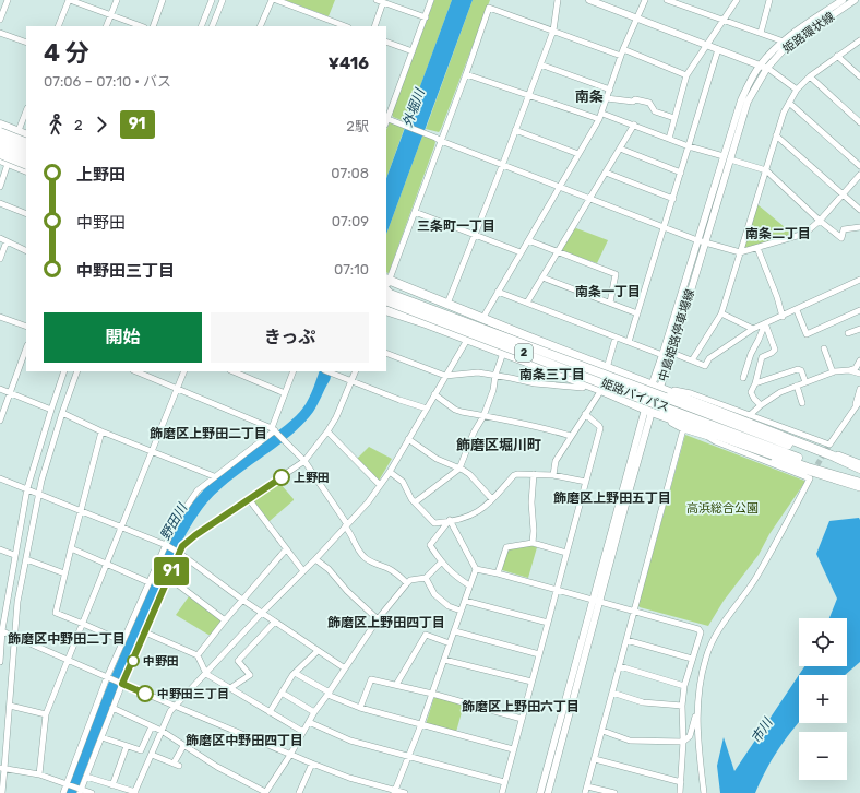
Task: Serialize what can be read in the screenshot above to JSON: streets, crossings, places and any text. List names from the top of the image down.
{
  "streets": {
    "highway": ["2", "姫路バイパス"],
    "main road": ["姫路環状線", "中島姫路停車場線"]
  },
  "crossings": [
    ["姫路環状線", "中島姫路停車場線"]
  ],
  "districts": [
    "南条",
    "三条町一丁目",
    "南条二丁目",
    "南条一丁目",
    "南条三丁目",
    "飾磨区上野田二丁目",
    "飾磨区堀川町",
    "飾磨区上野田五丁目",
    "飾磨区上野田四丁目",
    "飾磨区中野田二丁目",
    "飾磨区上野田六丁目",
    "飾磨区中野田四丁目"
  ],
  "water": ["外堀川", "野田川", "市川"],
  "parks": ["高浜総合公園"],
  "places": ["上野田", "中野田", "中野田三丁目"],
  "lines": ["bus line 91"],
  "page": {
    "on_map": "91",
    "heading": ["4 分", "07:06 – 07:10 · バス", "¥416"],
    "legs": ["2", "91", "2駅"],
    "list": [
      {
        "name": "上野田",
        "value": "07:08"
      },
      {
        "name": "中野田",
        "value": "07:09"
      },
      {
        "name": "中野田三丁目",
        "value": "07:10"
      }
    ],
    "buttons": ["開始", "きっぷ"],
    "map_buttons": ["+", "−"]
  }
}
